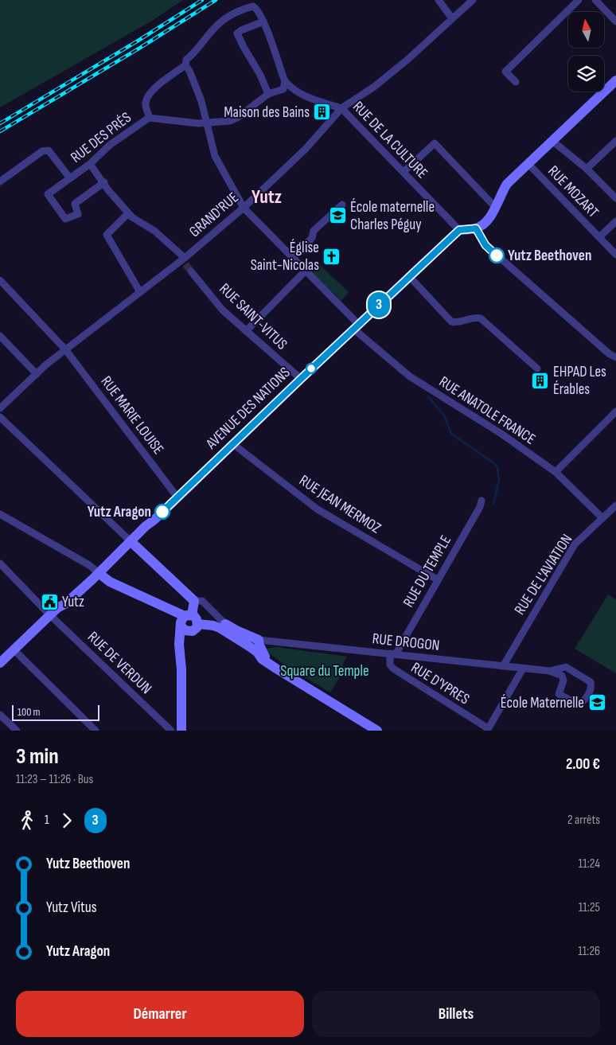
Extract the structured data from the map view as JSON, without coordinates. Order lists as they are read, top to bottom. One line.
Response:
{"streets":{"main road":["AVENUE DES NATIONS"],"street":["RUE DES PRÉS","RUE DE LA CULTURE","RUE MOZART","GRAND'RUE","RUE SAINT-VITUS","RUE ANATOLE FRANCE","RUE MARIE LOUISE","RUE JEAN MERMOZ","RUE DU TEMPLE","RUE DE L'AVIATION","RUE DROGON","RUE DE VERDUN","RUE D'YPRES"]},"crossings":[["RUE DES PRÉS","RUE DE LA CULTURE"],["RUE DES PRÉS","RUE ANATOLE FRANCE"],["RUE DE LA CULTURE","GRAND'RUE"],["RUE DE LA CULTURE","AVENUE DES NATIONS"],["GRAND'RUE","RUE ANATOLE FRANCE"],["GRAND'RUE","RUE MARIE LOUISE"],["RUE SAINT-VITUS","AVENUE DES NATIONS"],["AVENUE DES NATIONS","RUE ANATOLE FRANCE"],["AVENUE DES NATIONS","RUE MARIE LOUISE"],["AVENUE DES NATIONS","RUE JEAN MERMOZ"],["AVENUE DES NATIONS","RUE DE VERDUN"],["RUE ANATOLE FRANCE","RUE DE L'AVIATION"],["RUE JEAN MERMOZ","RUE DU TEMPLE"],["RUE DU TEMPLE","RUE DROGON"],["RUE DU TEMPLE","RUE D'YPRES"],["RUE DE L'AVIATION","RUE DROGON"],["RUE DROGON","RUE D'YPRES"]],"districts":["Yutz"],"parks":["Square du Temple"],"places":{"building":["Maison des Bains","EHPAD Les Érables"],"school or university":["École maternelle Charles Péguy","École Maternelle"],"other":["Yutz Beethoven","Yutz Aragon"],"church":["Église Saint-Nicolas"],"public building":["Yutz"]},"lines":["bus line 3"],"scale_bar":"100 m","north":"top","page":{"on_map":"3","scale":"100 m","heading":["3 min","11:23 – 11:26 · Bus","2.00 €"],"legs":["1","3","2 arrêts"],"list":[{"name":"Yutz Beethoven","value":"11:24"},{"name":"Yutz Vitus","value":"11:25"},{"name":"Yutz Aragon","value":"11:26"}],"buttons":["Démarrer","Billets"]}}
